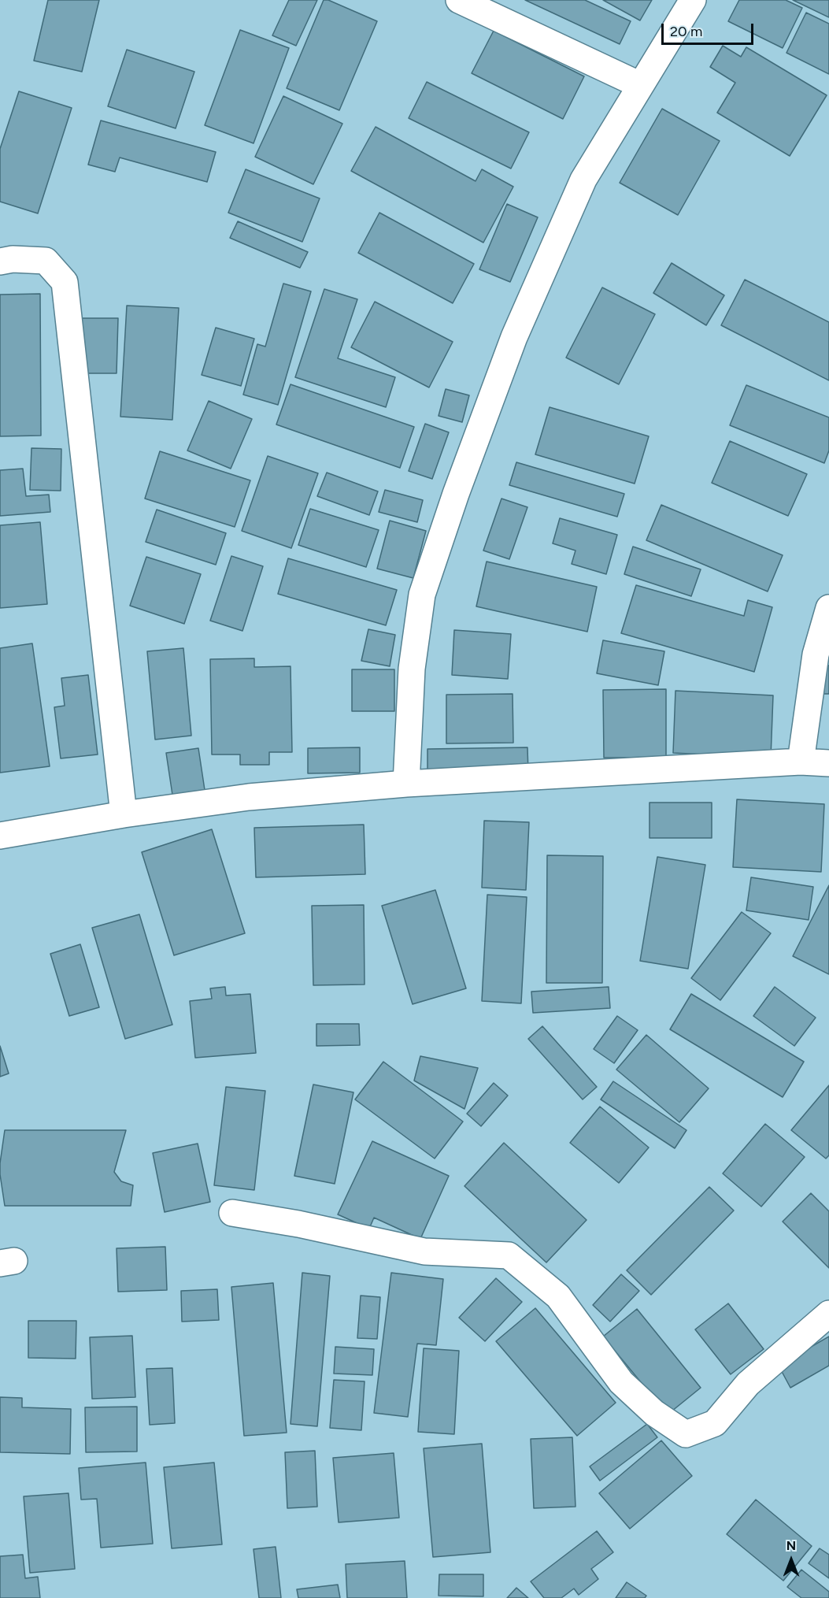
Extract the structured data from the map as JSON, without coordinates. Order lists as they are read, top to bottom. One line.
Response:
{"scale_bar":"20 m","north":"top"}
